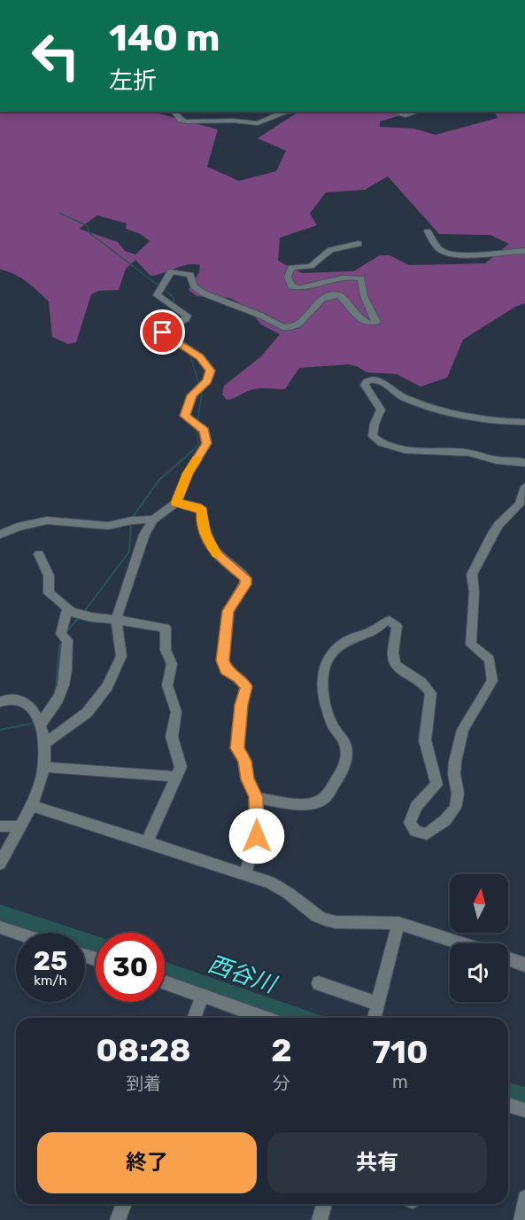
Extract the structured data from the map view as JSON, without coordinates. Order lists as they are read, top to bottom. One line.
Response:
{"water":["西谷川"],"north":"top","page":{"turn":["140 m","左折"],"speed":"25 km/h","limit":"30","eta":["08:28","到着","2","分","710","m"],"buttons":["終了","共有"]}}
